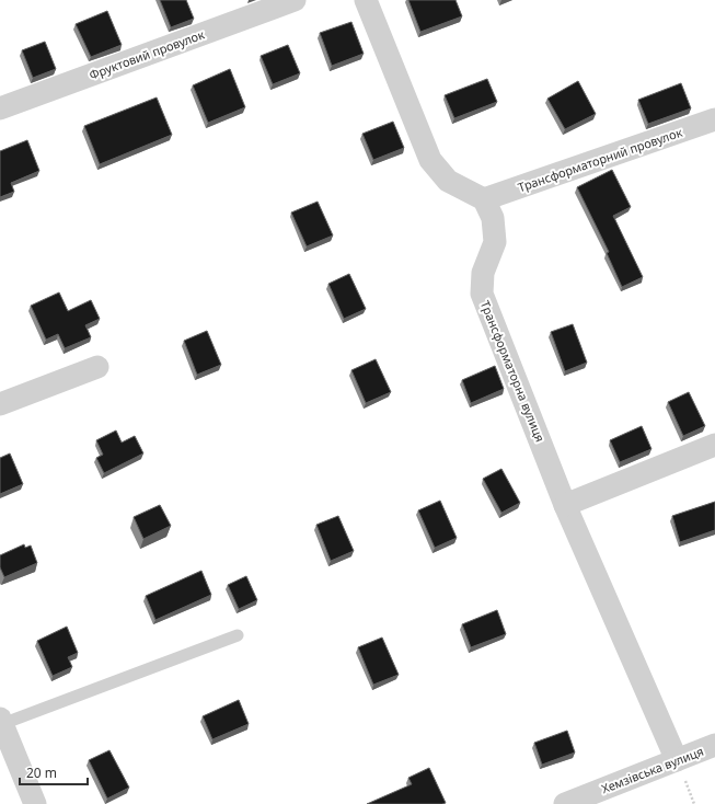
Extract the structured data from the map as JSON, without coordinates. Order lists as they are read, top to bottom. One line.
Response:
{"streets":{"street":["Фруктовий провулок","Трансформаторний провулок","Трансформаторна вулиця","Хемзівська вулиця"]},"crossings":[["Трансформаторний провулок","Трансформаторна вулиця"],["Трансформаторна вулиця","Хемзівська вулиця"]],"scale_bar":"20 m"}
